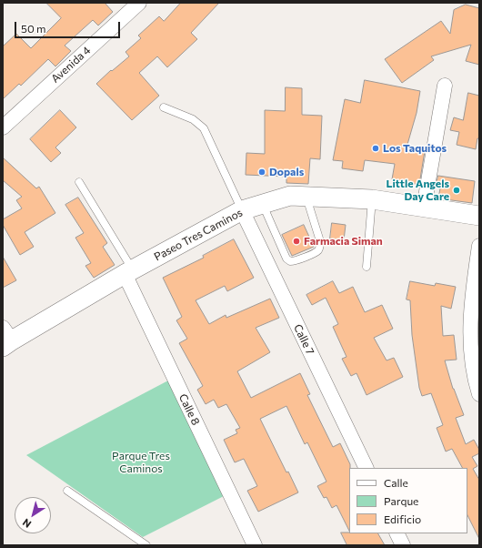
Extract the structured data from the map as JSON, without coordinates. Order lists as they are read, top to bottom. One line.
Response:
{"streets":{"street":["Avenida 4","Paseo Tres Caminos","Calle 7","Calle 8"]},"crossings":[["Paseo Tres Caminos","Calle 7"],["Paseo Tres Caminos","Calle 8"]],"parks":["Parque Tres Caminos"],"places":["Los Taquitos","Dopals","Little Angels Day Care","Farmacia Siman"],"legend":["Calle","Parque","Edificio"],"scale_bar":"50 m","north":"bottom left"}
